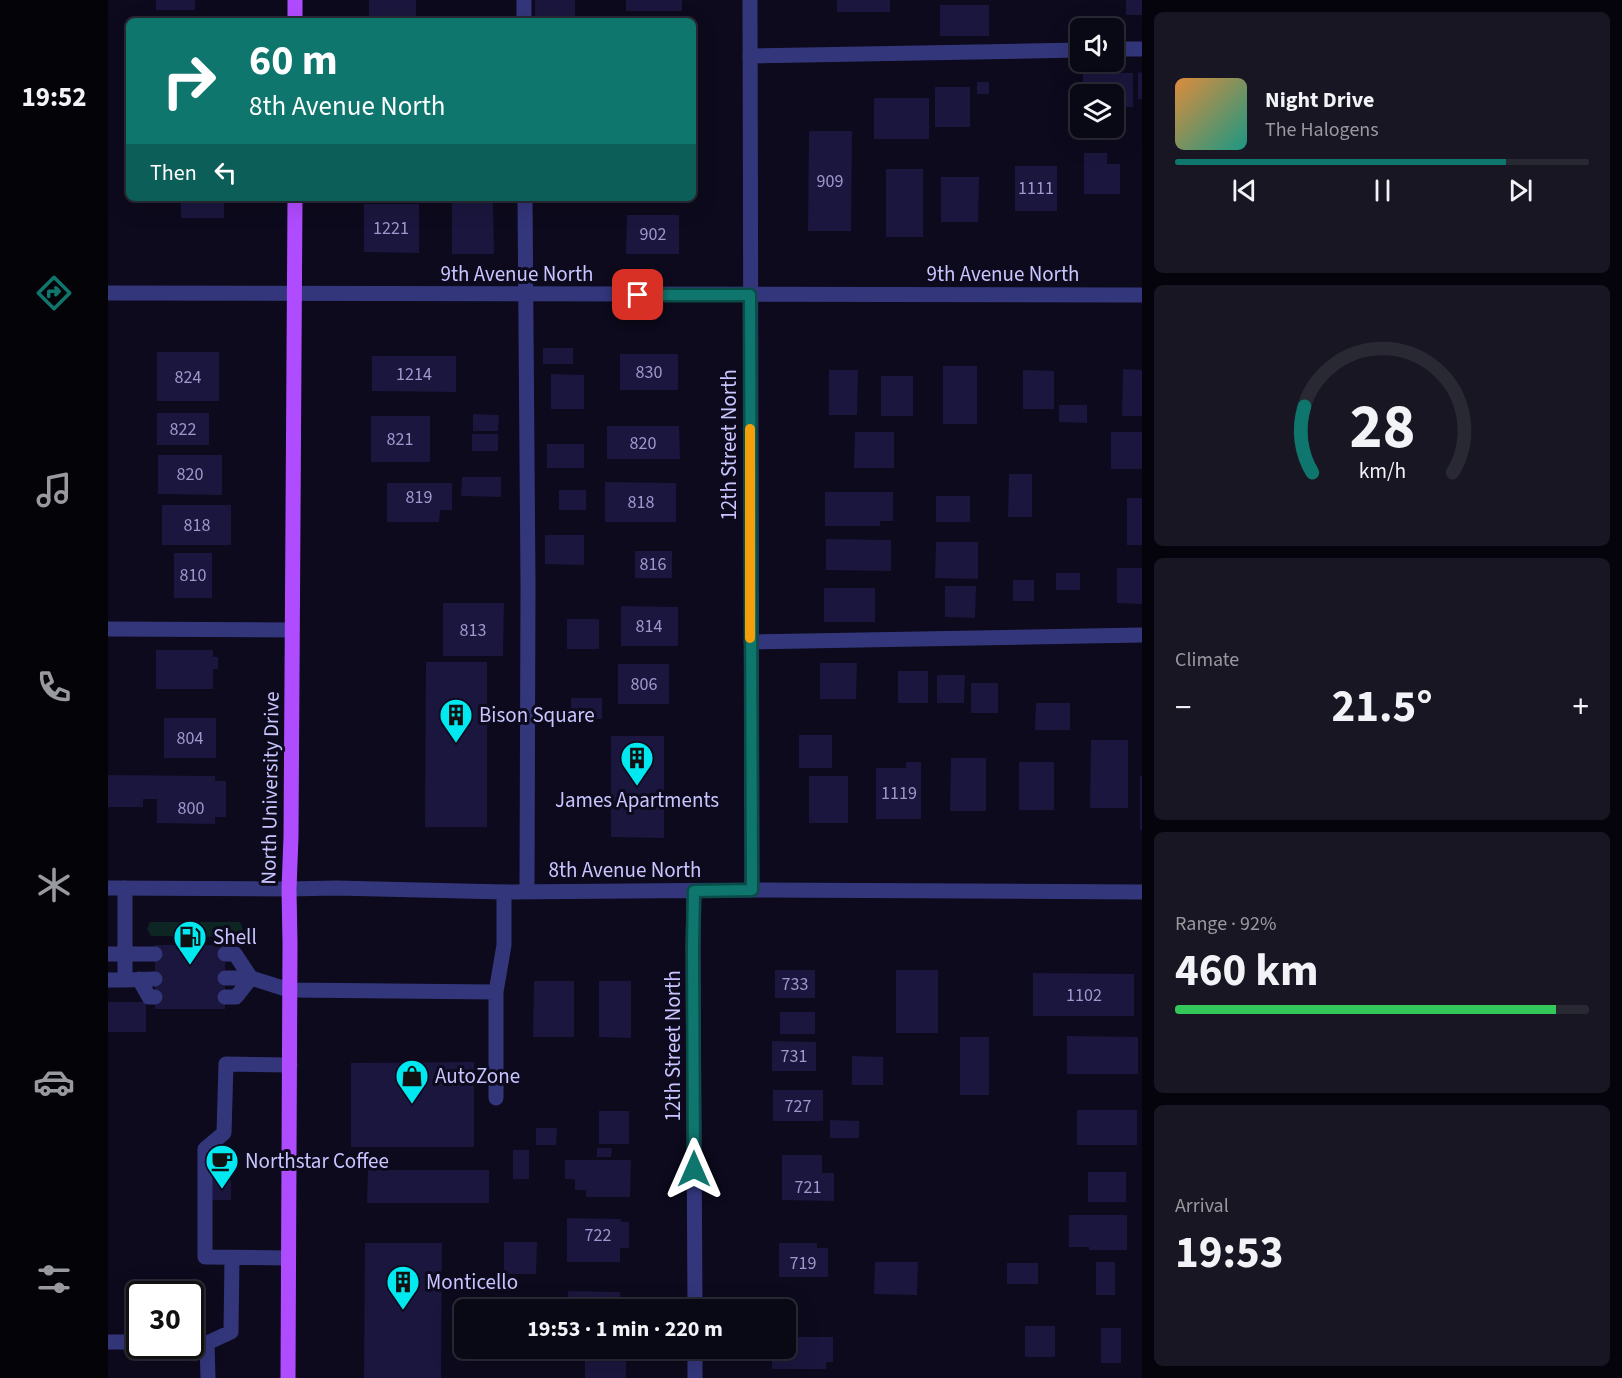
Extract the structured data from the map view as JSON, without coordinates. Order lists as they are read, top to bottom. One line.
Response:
{"streets":{"main road":["North University Drive"],"street":["9th Avenue North","12th Street North","8th Avenue North"]},"crossings":[["9th Avenue North","12th Street North"],["9th Avenue North","North University Drive"],["12th Street North","8th Avenue North"],["North University Drive","8th Avenue North"]],"places":{"building":["Bison Square","James Apartments","Monticello"],"fuel station":["Shell"],"shop":["AutoZone"],"cafe":["Northstar Coffee"]},"house_numbers":["909","1111","1221","902","830","1214","824","822","821","820","820","819","818","818","816","810","814","813","806","804","1119","800","733","1102","731","727","721","722","719"],"page":{"tabs":"19:52","turn":["60 m","8th Avenue North"],"song":["Night Drive","The Halogens"],"then":"Then","tile":["Climate",["Range · 92%","460 km"],["Arrival","19:53"]],"heat":["−","21.5°","+"],"limit":"30","trip":"19:53 · 1 min · 220 m","gauge":["28","km/h"]}}
